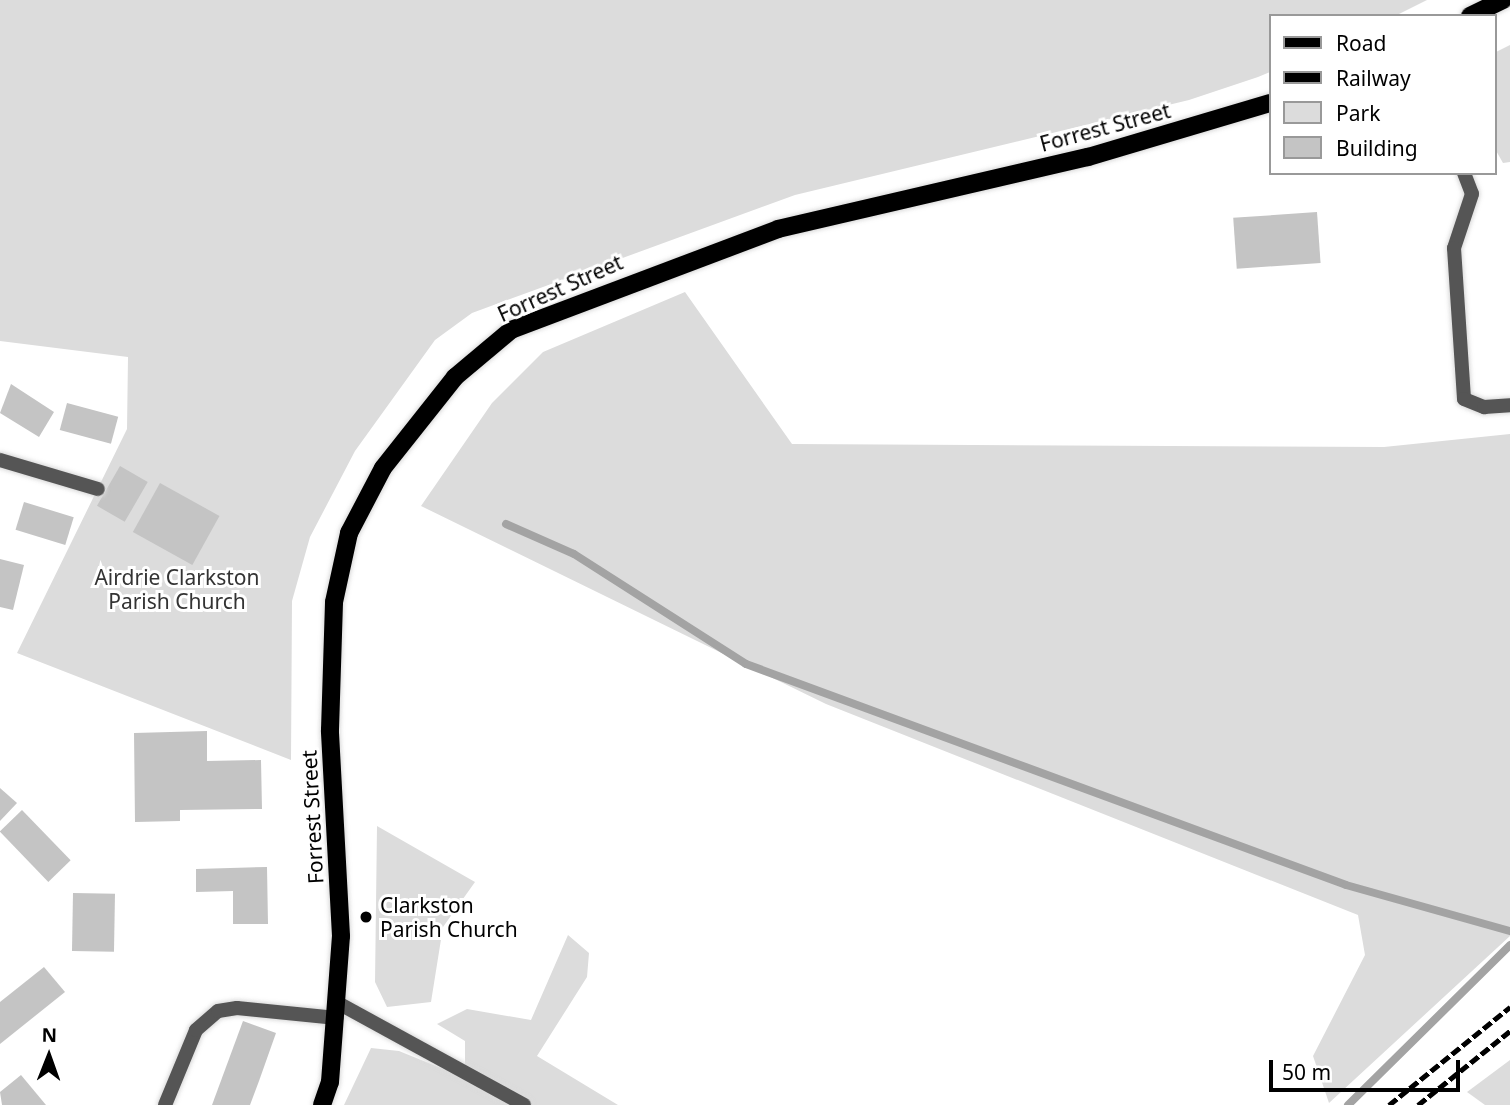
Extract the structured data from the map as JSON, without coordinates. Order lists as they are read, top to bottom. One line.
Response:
{"streets":{"main road":["Forrest Street"]},"parks":["Airdrie Clarkston Parish Church"],"places":["Clarkston Parish Church"],"legend":["Road","Railway","Park","Building"],"scale_bar":"50 m","north":"top"}
